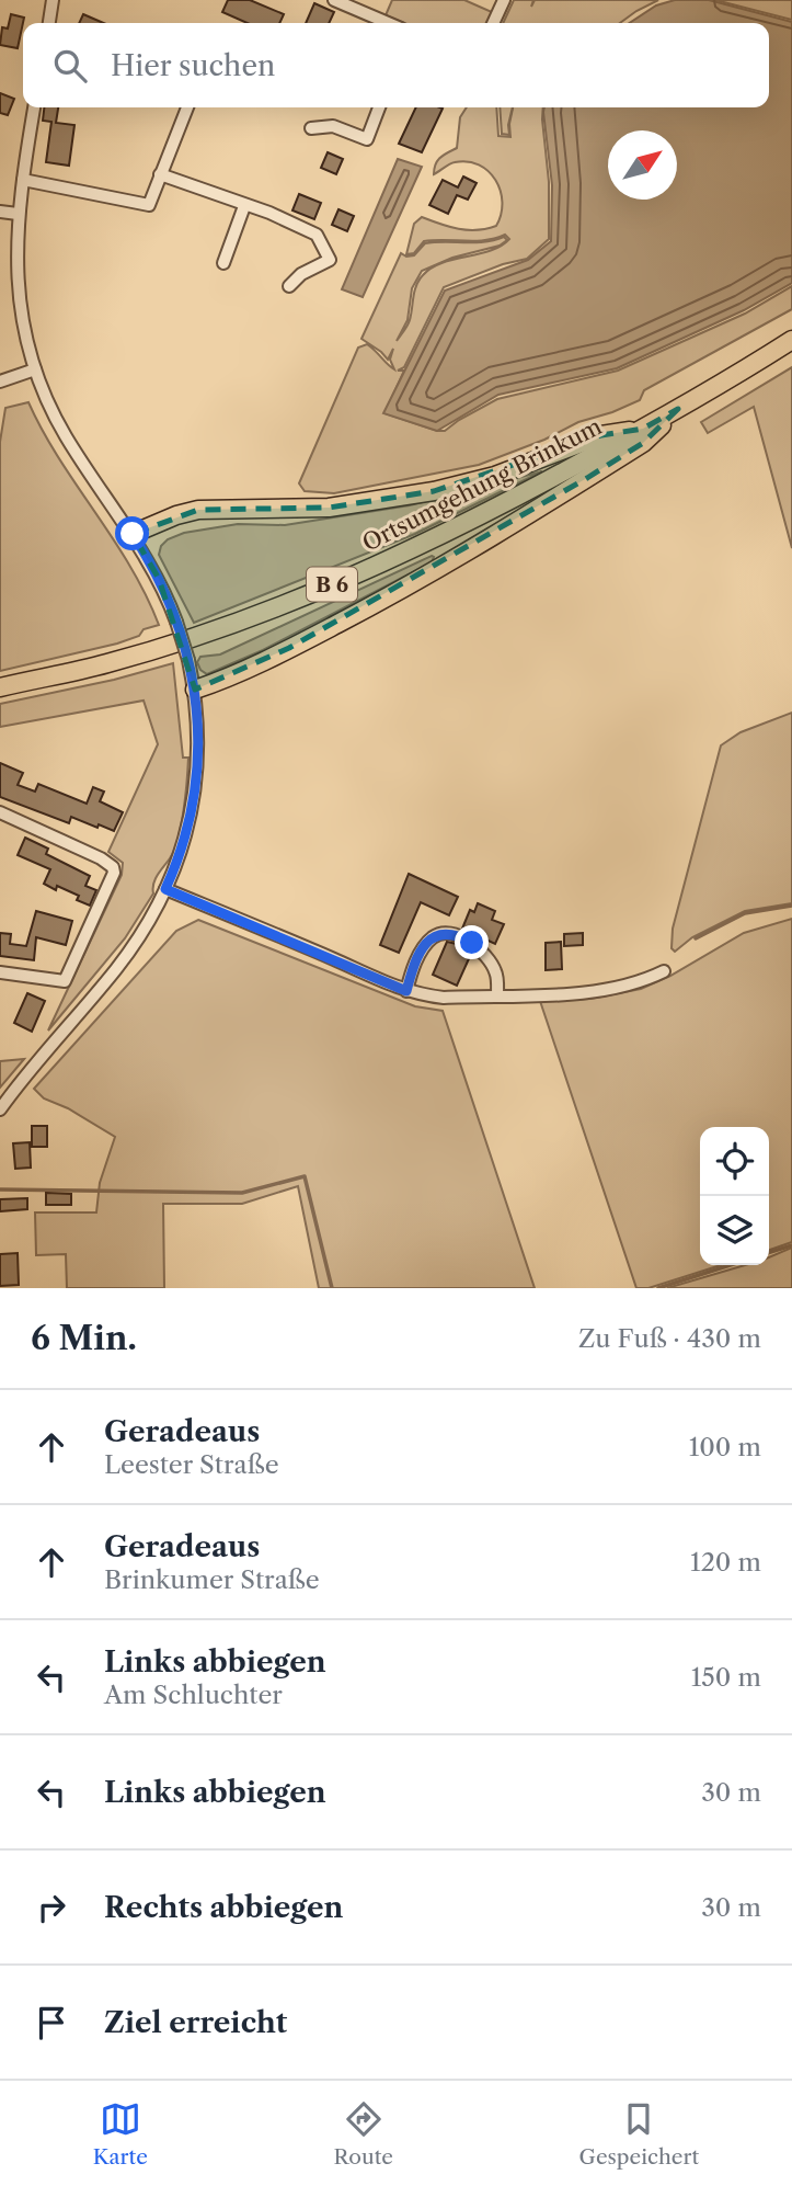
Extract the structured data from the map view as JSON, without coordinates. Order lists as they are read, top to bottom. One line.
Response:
{"streets":{"highway":["Ortsumgehung Brinkum","B 6"]},"crossings":[["Ortsumgehung Brinkum","B 6"]],"north":"top right","page":{"search":"Hier suchen","heading":["6 Min.","Zu Fuß · 430 m"],"list":[["Geradeaus","Leester Straße","100 m"],["Geradeaus","Brinkumer Straße","120 m"],["Links abbiegen","Am Schluchter","150 m"],["Links abbiegen","30 m"],["Rechts abbiegen","30 m"],"Ziel erreicht"],"nav":["Karte","Route","Gespeichert"]}}
